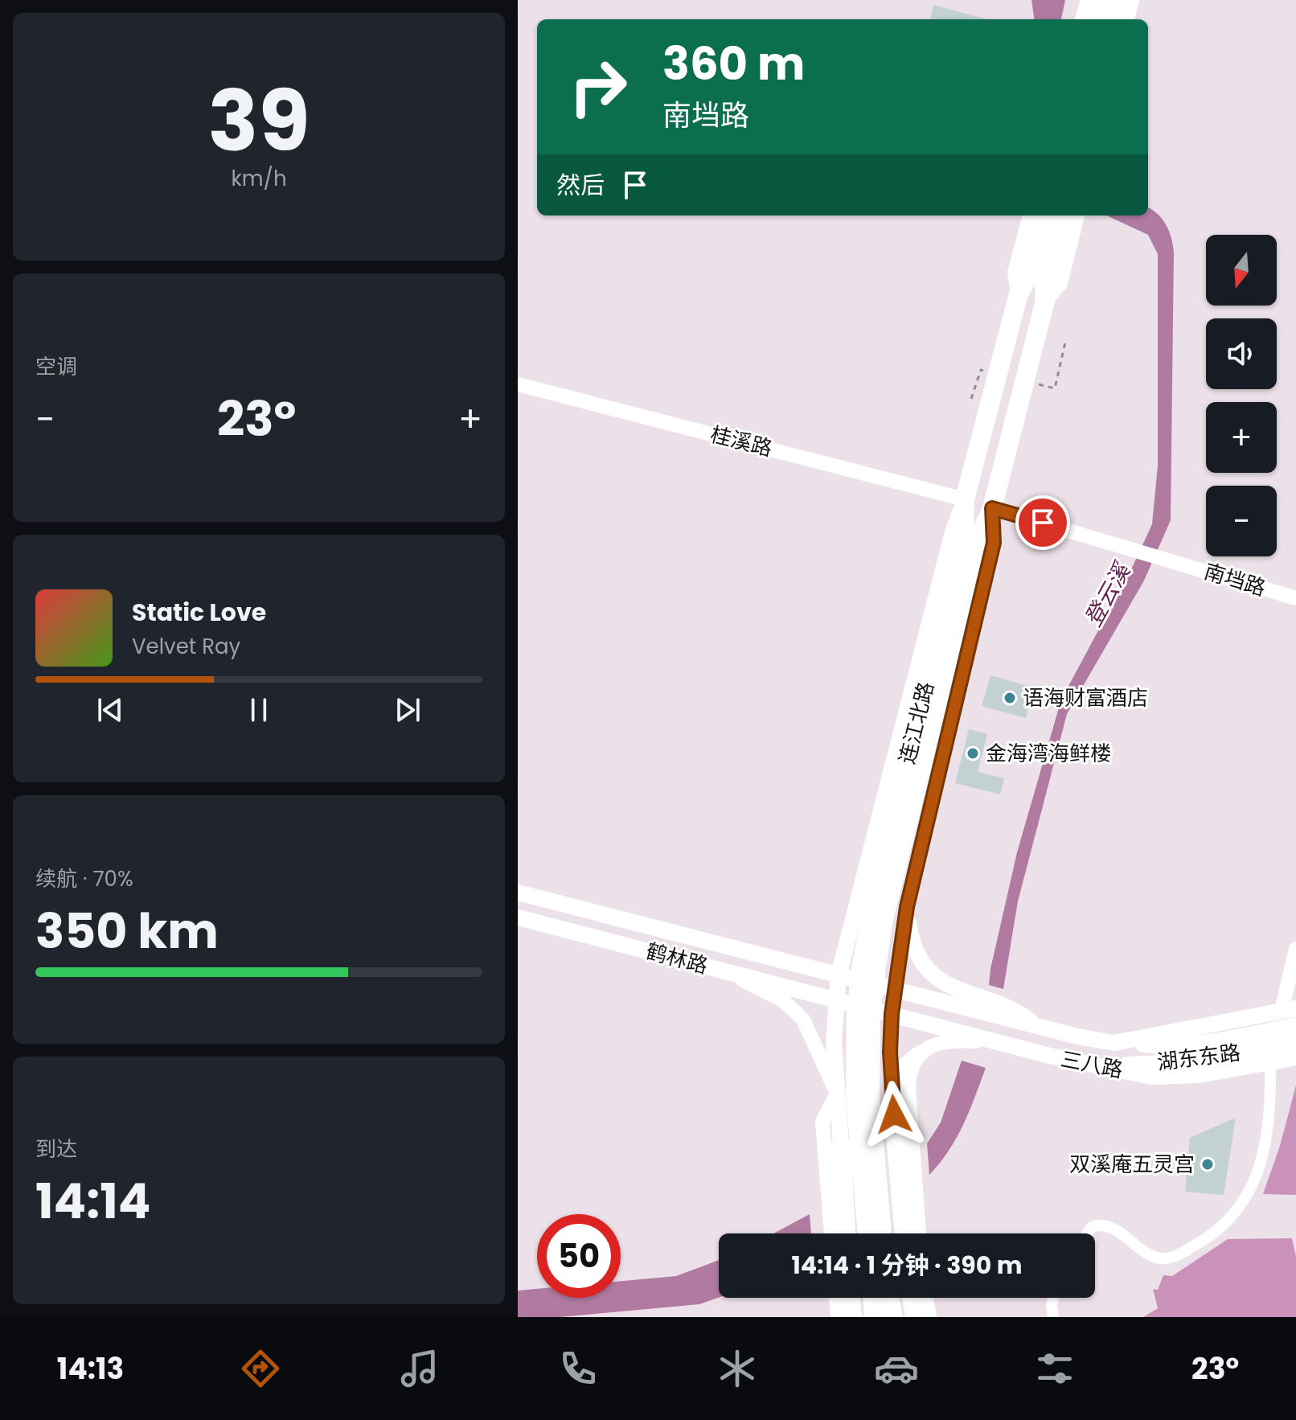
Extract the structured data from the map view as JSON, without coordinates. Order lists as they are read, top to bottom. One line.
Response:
{"streets":{"highway":["连江北路"],"main road":["鹤林路","湖东东路","三八路"],"street":["桂溪路","南垱路"]},"crossings":[["桂溪路","连江北路"],["南垱路","连江北路"],["鹤林路","三八路"],["湖东东路","三八路"]],"water":["登云溪"],"places":["语海财富酒店","金海湾海鲜楼","双溪庵五灵宫"],"north":"bottom","page":{"tile":[["39","km/h"],"空调",["续航 · 70%","350 km"],["到达","14:14"]],"turn":["360 m","南垱路"],"then":"然后","map_buttons":["+","−"],"heat":["−","23°","+"],"song":["Static Love","Velvet Ray"],"limit":"50","trip":"14:14 · 1 分钟 · 390 m","tabs":["14:13","23°"]}}
